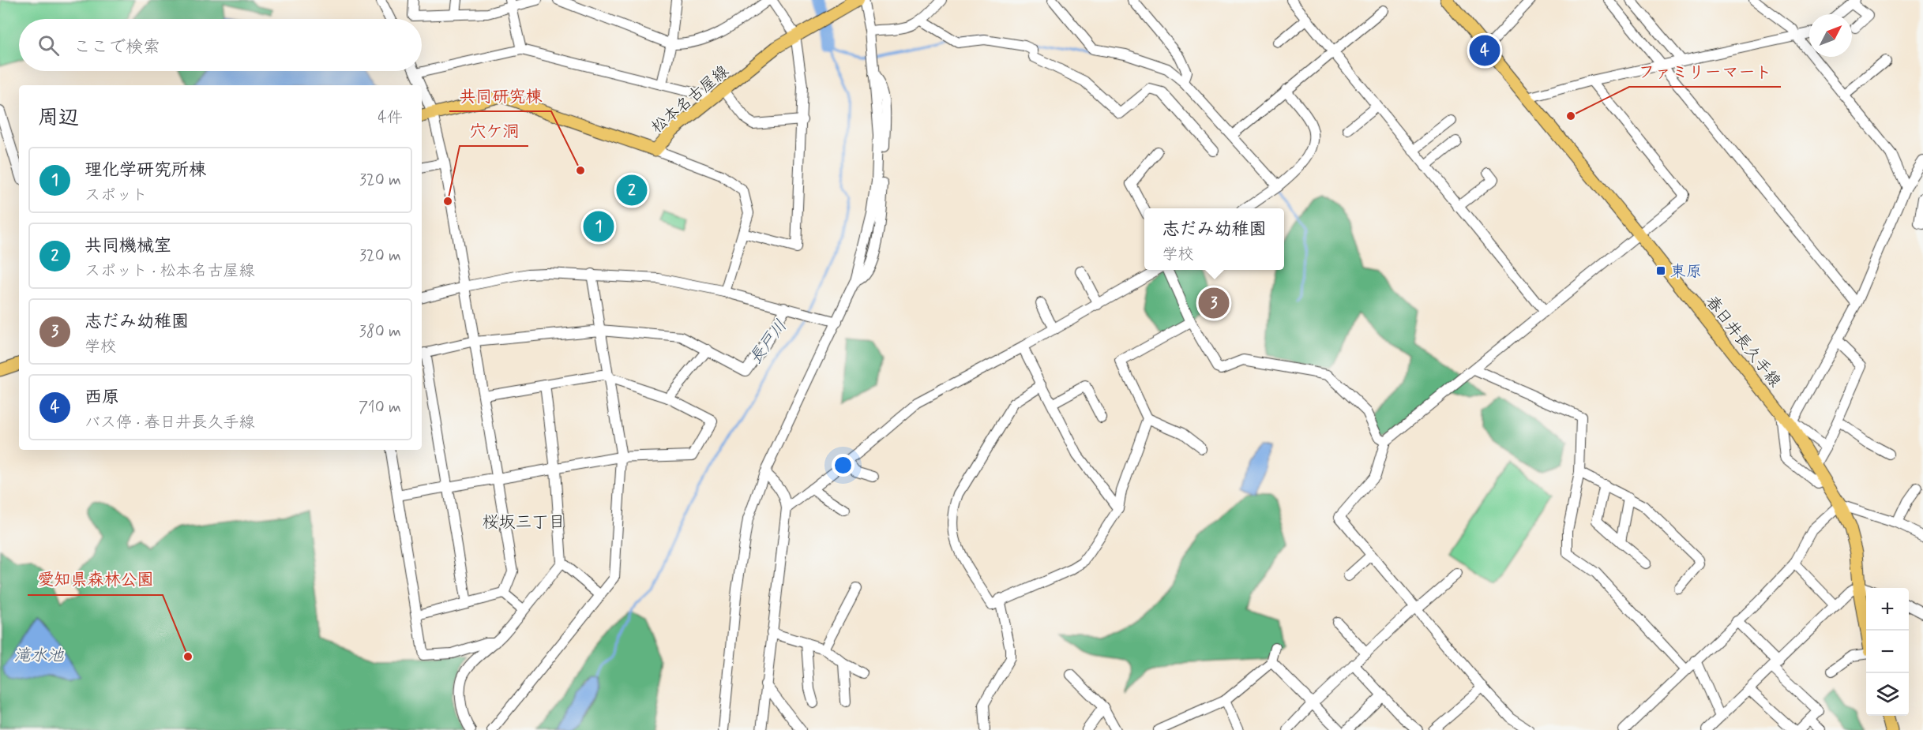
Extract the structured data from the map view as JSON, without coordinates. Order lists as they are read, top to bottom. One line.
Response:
{"streets":{"main road":["松本名古屋線","春日井長久手線"]},"districts":["桜坂三丁目"],"water":["長戸川","滝水池"],"places":{"other":["ファミリーマート","共同研究棟","穴ケ洞","愛知県森林公園"],"transit":["東原"]},"north":"top right","page":{"search":"ここで検索","pins":["4","2","1","3"],"heading":["周辺","4件"],"list":[{"mark":"1","name":"理化学研究所棟","note":"スポット","value":"320 m"},{"mark":"2","name":"共同機械室","note":"スポット · 松本名古屋線","value":"320 m"},{"mark":"3","name":"志だみ幼稚園","note":"学校","value":"380 m"},{"mark":"4","name":"西原","note":"バス停 · 春日井長久手線","value":"710 m"}],"popup":["志だみ幼稚園","学校"],"map_buttons":["+","−"]}}
